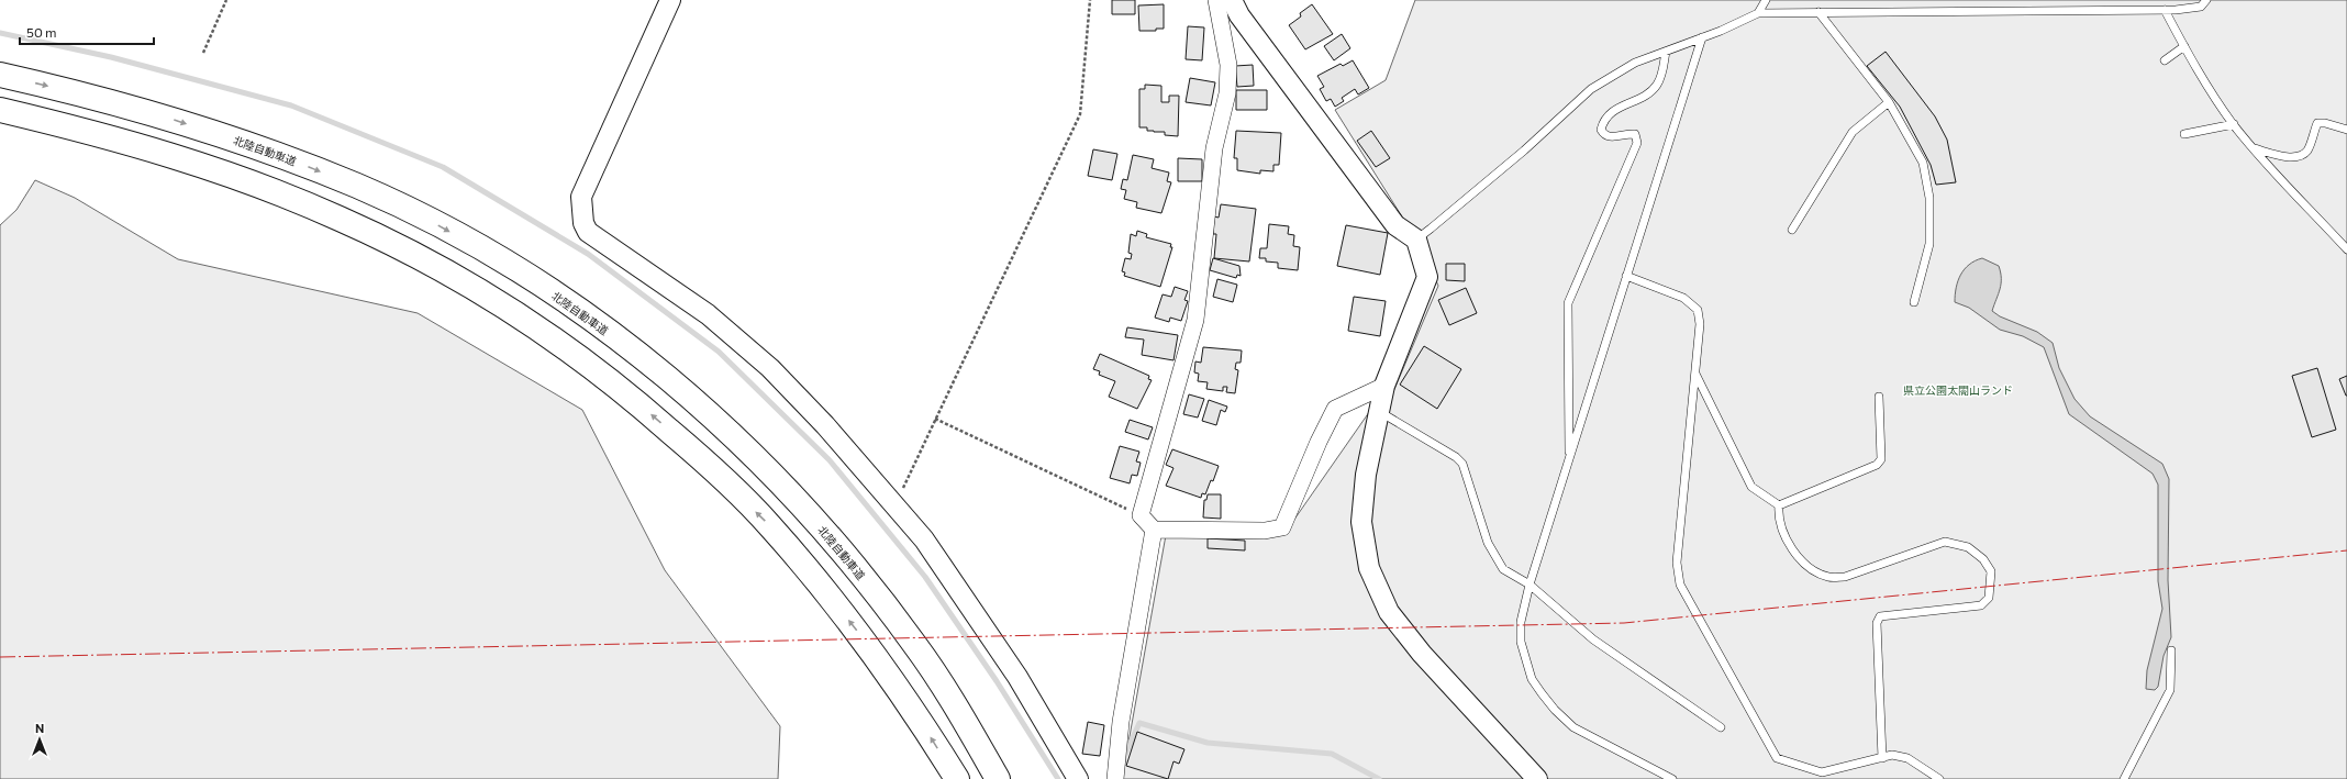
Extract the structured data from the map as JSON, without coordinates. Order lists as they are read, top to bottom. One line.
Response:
{"streets":{"highway":["北陸自動車道"]},"parks":["県立公園太閤山ランド"],"scale_bar":"50 m","north":"top"}
